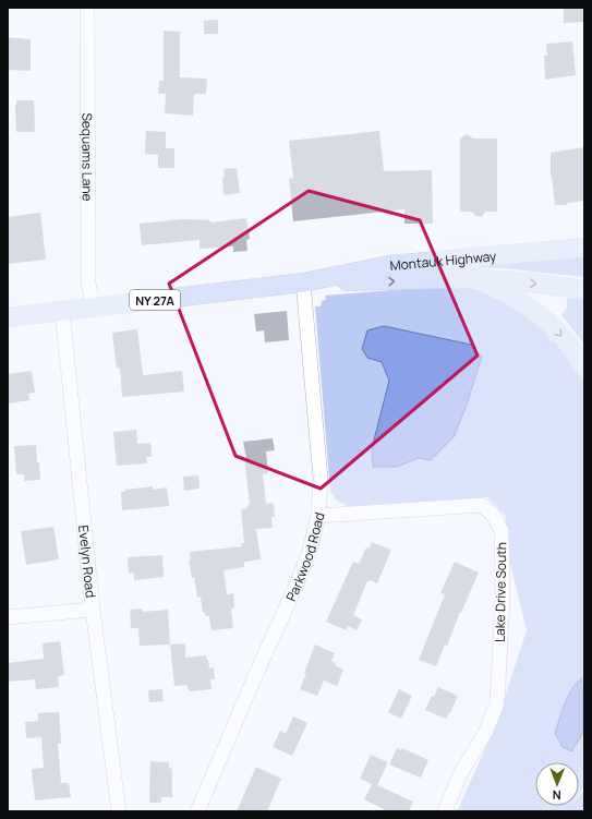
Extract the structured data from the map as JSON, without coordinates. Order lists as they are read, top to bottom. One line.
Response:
{"streets":{"main road":["Montauk Highway","NY 27A"],"street":["Sequams Lane","Parkwood Road","Evelyn Road","Lake Drive South"]},"crossings":[["Sequams Lane","Montauk Highway"],["Montauk Highway","Parkwood Road"],["Montauk Highway","Evelyn Road"],["Parkwood Road","Lake Drive South"]],"north":"bottom"}
